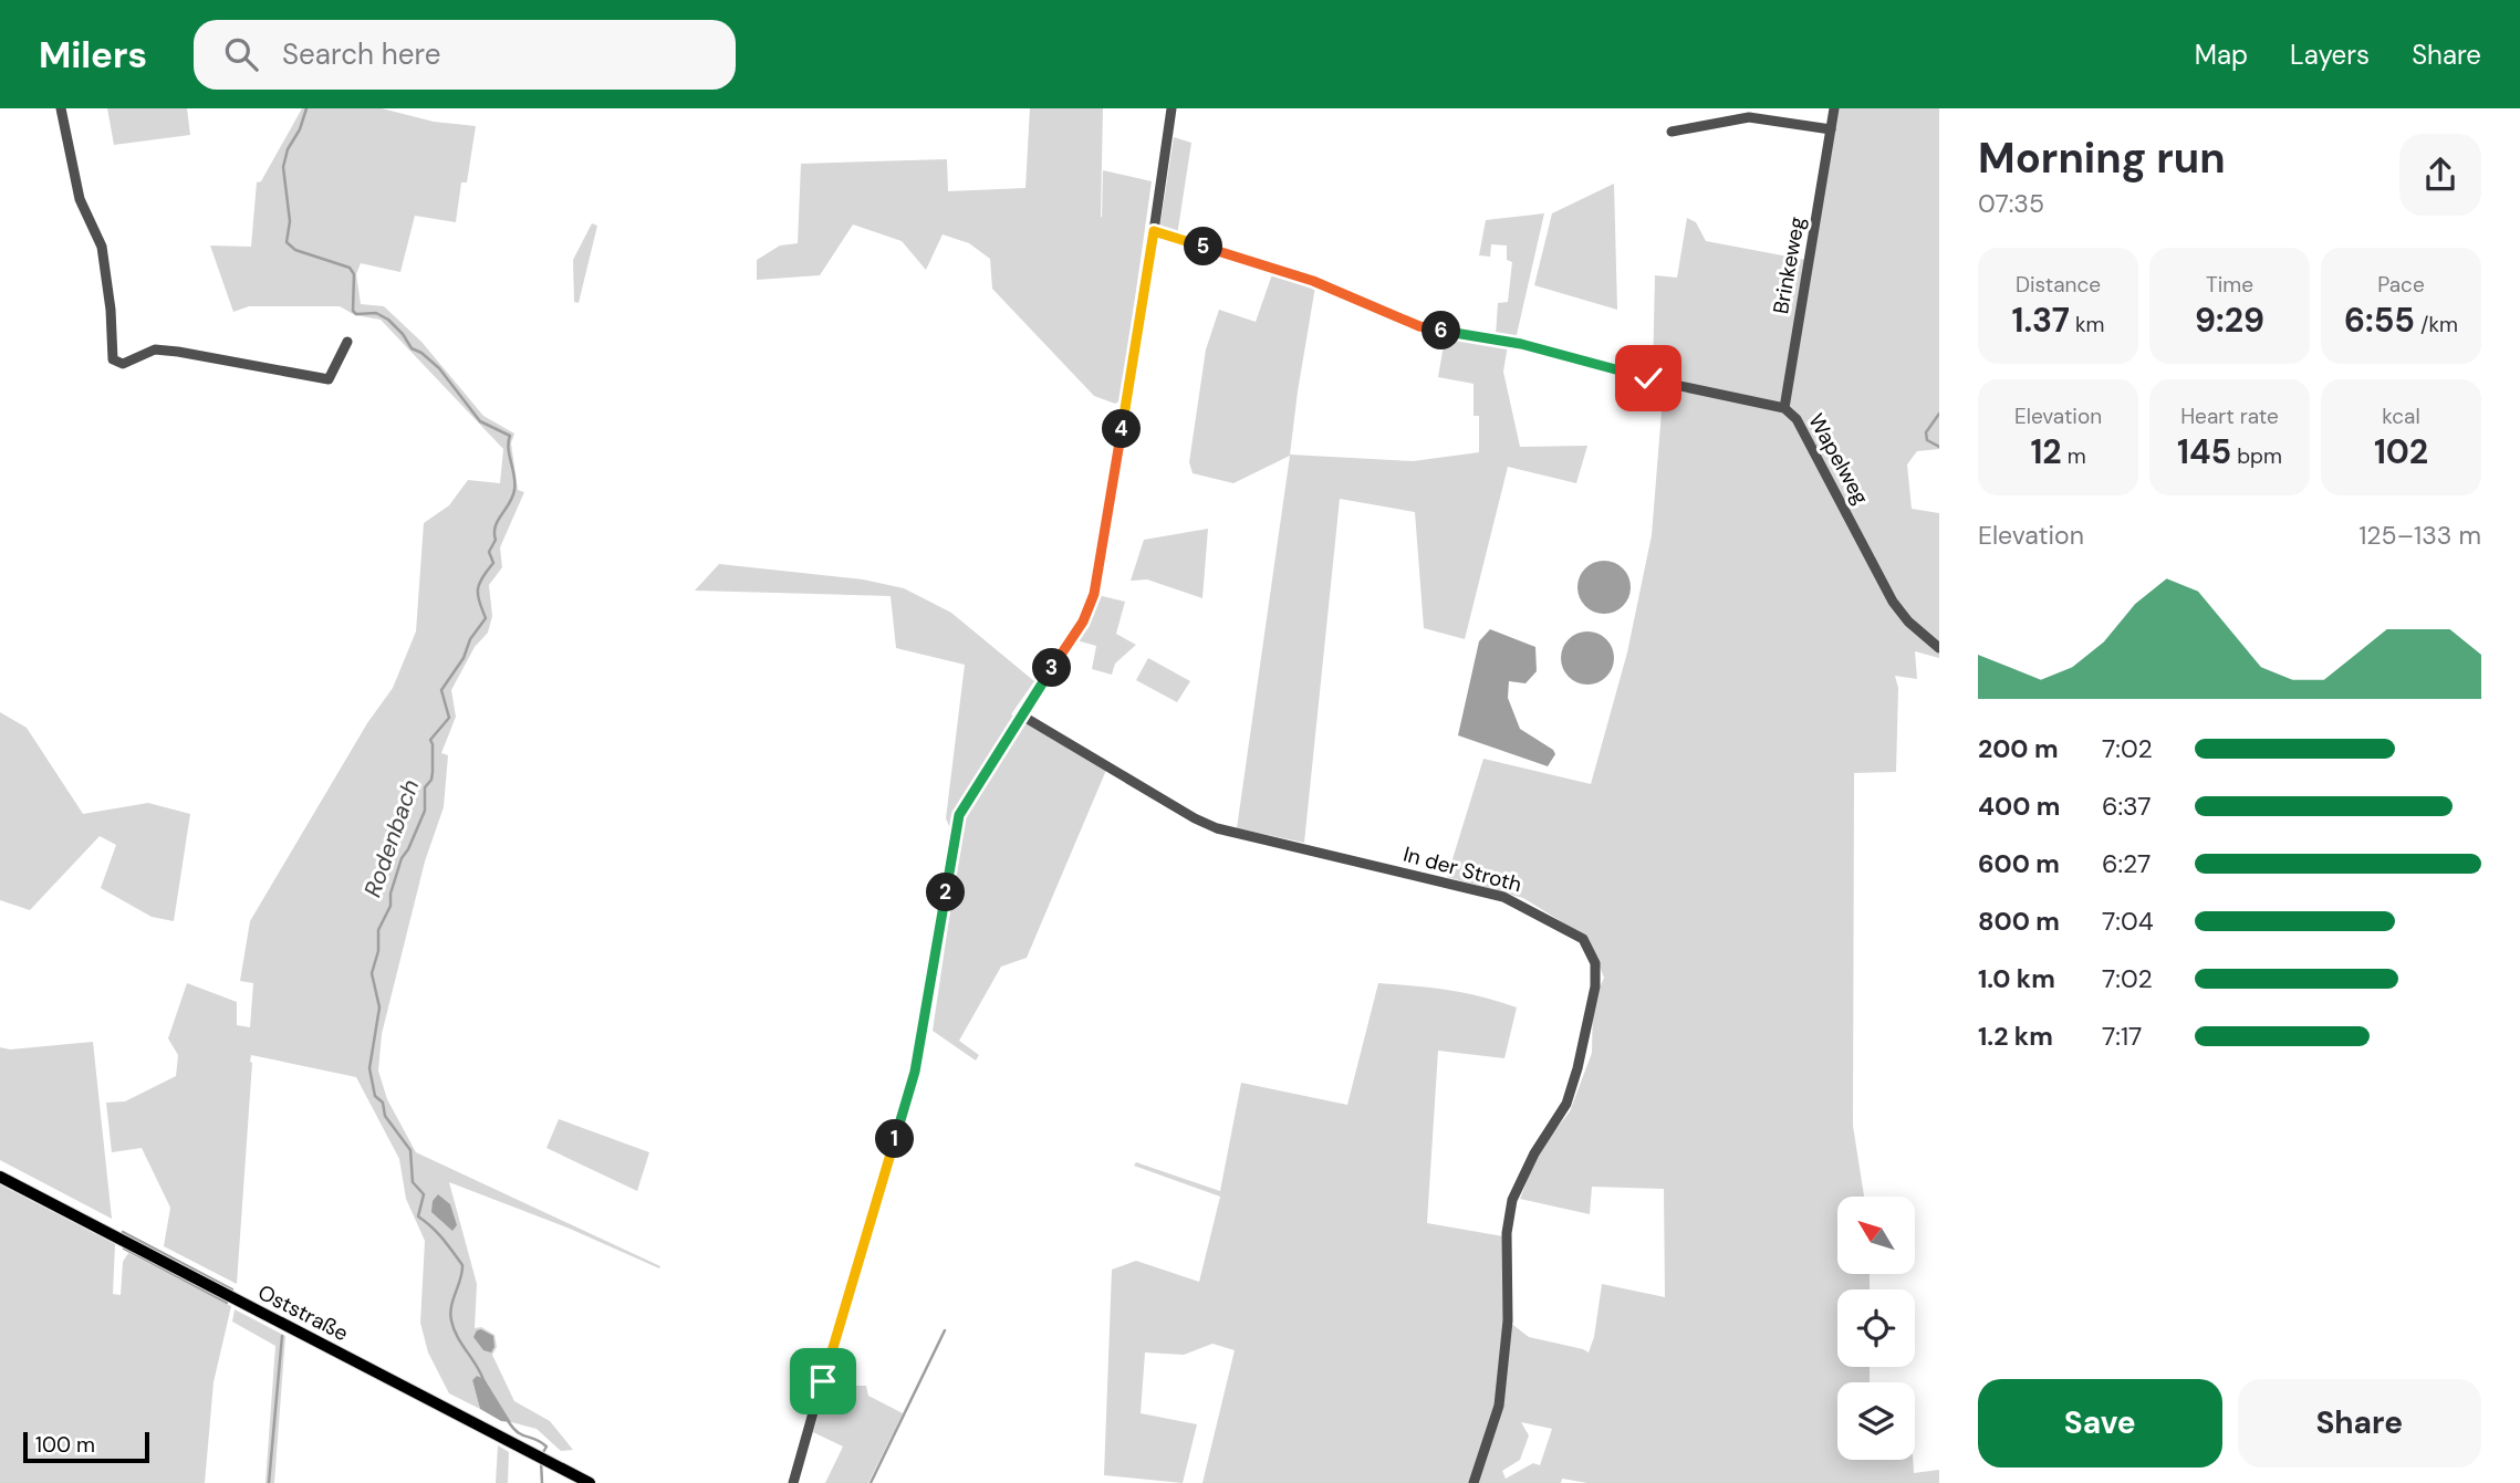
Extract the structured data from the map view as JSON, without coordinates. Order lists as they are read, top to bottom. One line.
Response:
{"streets":{"main road":["Oststraße"],"street":["Brinkeweg","Wapelweg","In der Stroth"]},"crossings":[["Brinkeweg","Wapelweg"]],"water":["Rodenbach"],"scale_bar":"100 m","north":"top left","page":{"header":"Milers","search":"Search here","nav":["Map","Layers","Share"],"heading":["Morning run","07:35"],"pins":["5","6","4","3","2","1"],"stats":[["Distance","1.37 km"],["Time","9:29"],["Pace","6:55 /km"],["Elevation","12 m"],["Heart rate","145 bpm"],["kcal","102"]],"chart":["Elevation","125–133 m"],"list":[{"name":"200 m","note":"7:02"},{"name":"400 m","note":"6:37"},{"name":"600 m","note":"6:27"},{"name":"800 m","note":"7:04"},{"name":"1.0 km","note":"7:02"},{"name":"1.2 km","note":"7:17"}],"buttons":["Save","Share"],"scale":"100 m"}}
